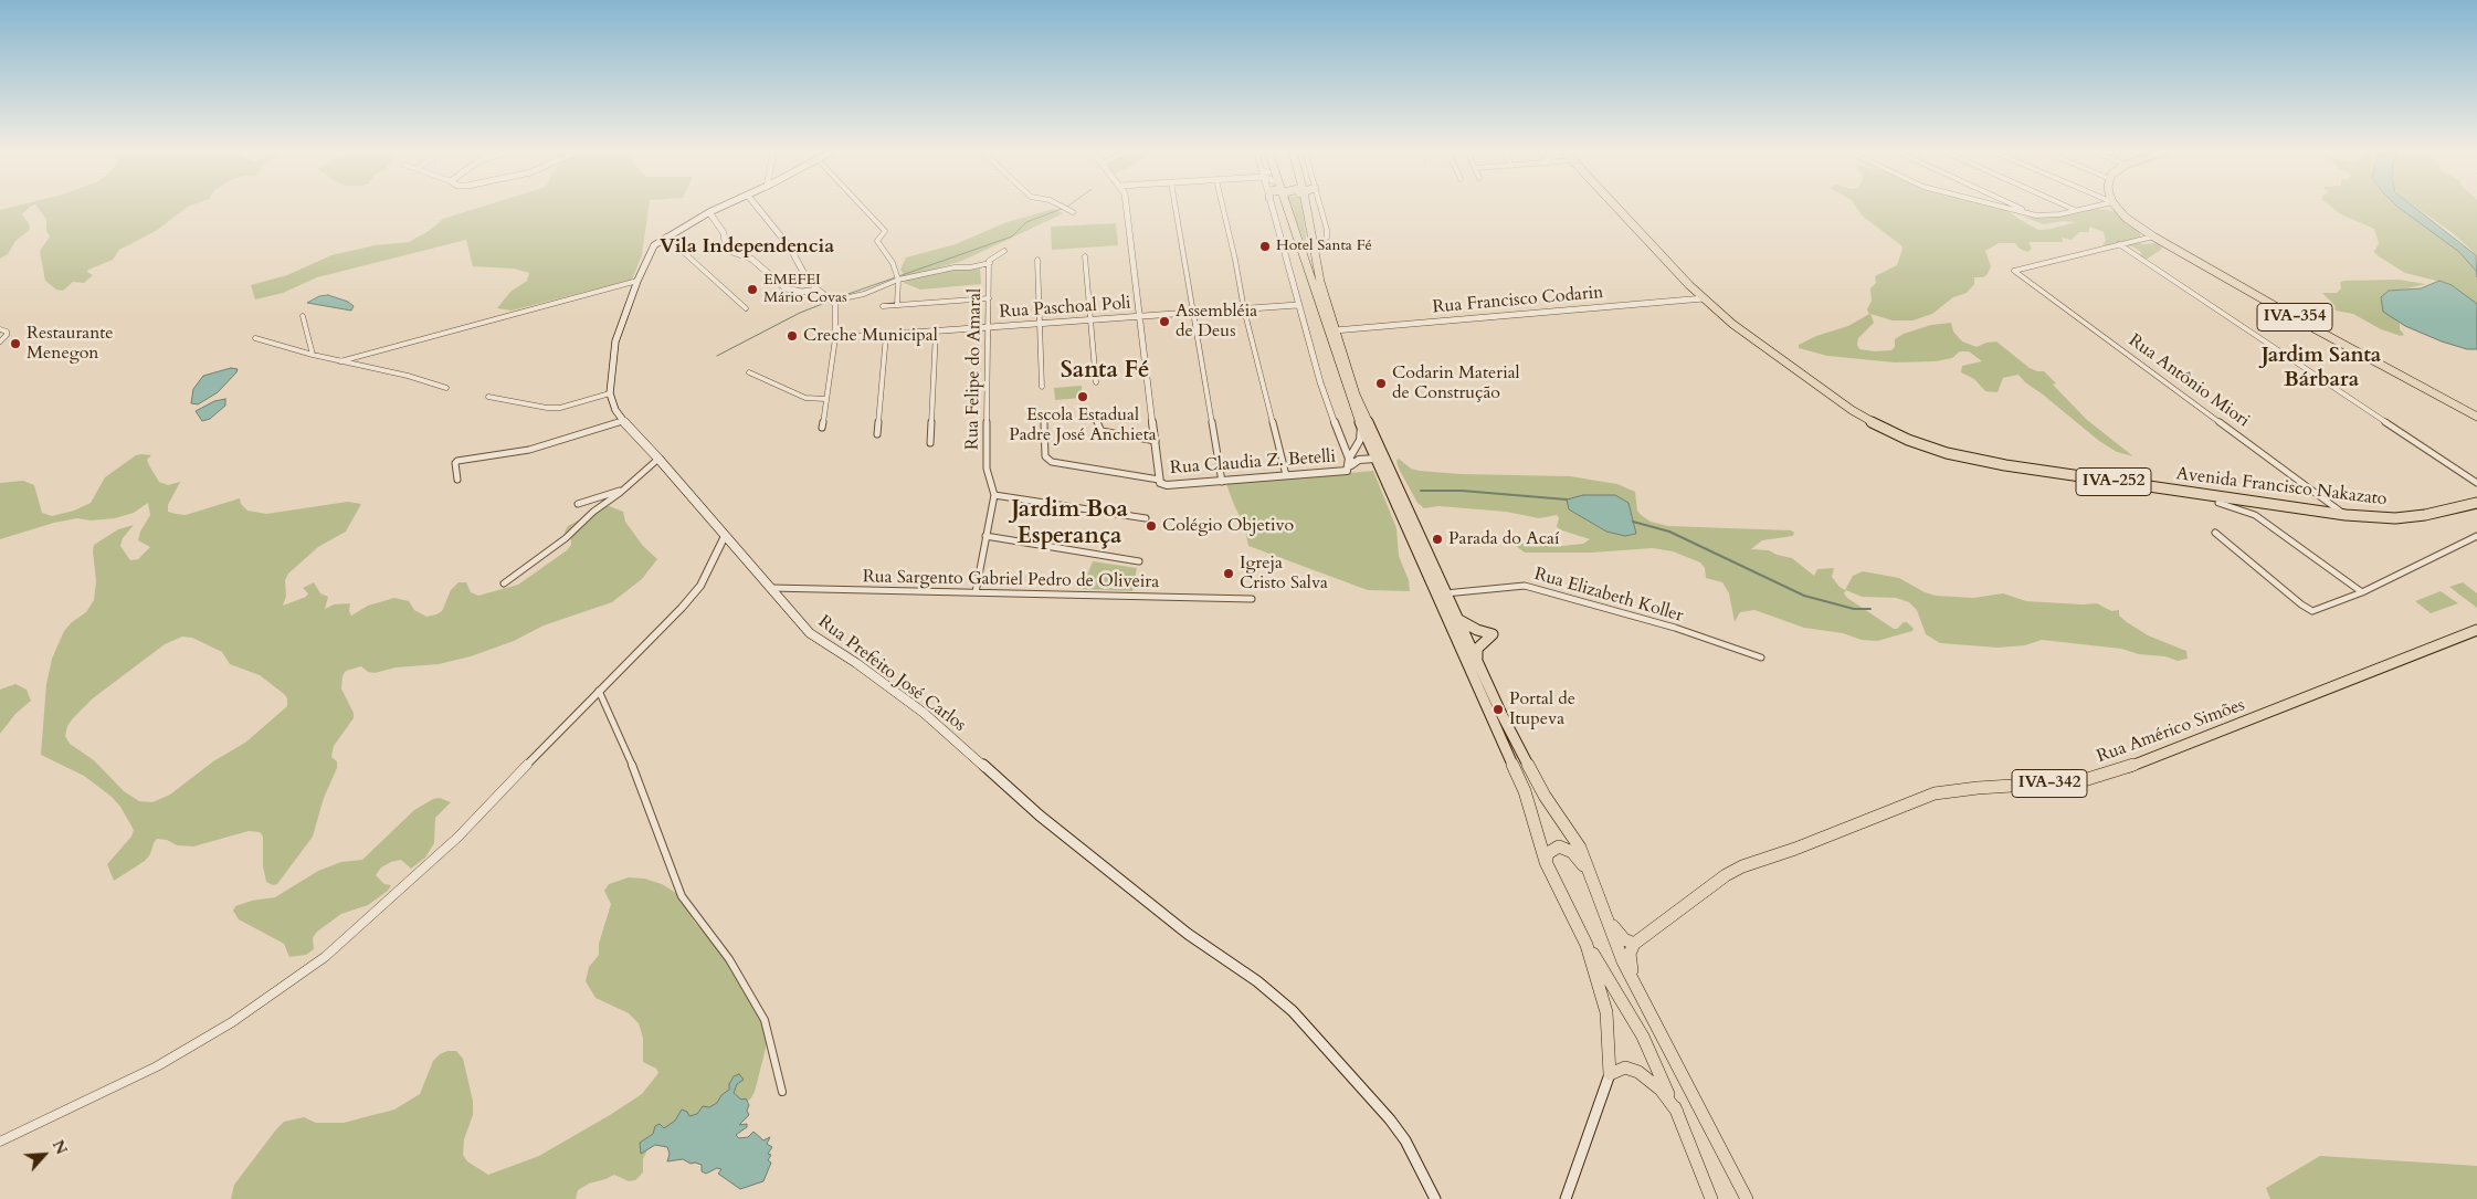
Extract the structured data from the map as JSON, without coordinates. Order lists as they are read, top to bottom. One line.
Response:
{"streets":{"main road":["IVA-354","IVA-252","Avenida Francisco Nakazato","Rua Prefeito José Carlos","Rua Américo Simões","IVA-342"],"street":["Rua Francisco Codarin","Rua Paschoal Poli","Rua Felipe do Amaral","Rua Antônio Miori","Rua Claudia Z. Betelli","Rua Sargento Gabriel Pedro de Oliveira","Rua Elizabeth Koller"]},"crossings":[["Rua Francisco Codarin","Avenida Francisco Nakazato"],["Rua Paschoal Poli","Rua Felipe do Amaral"],["Rua Antônio Miori","Avenida Francisco Nakazato"],["Rua Sargento Gabriel Pedro de Oliveira","Rua Prefeito José Carlos"]],"districts":["Vila Independencia","Jardim Santa Bárbara","Santa Fé","Jardim Boa Esperança"],"places":["Hotel Santa Fé","EMEFEI Mário Covas","Assembléia de Deus","Creche Municipal","Restaurante Menegon","Codarin Material de Construção","Escola Estadual Padre José Anchieta","Colégio Objetivo","Parada do Acaí","Igreja Cristo Salva","Portal de Itupeva"],"north":"top right"}
